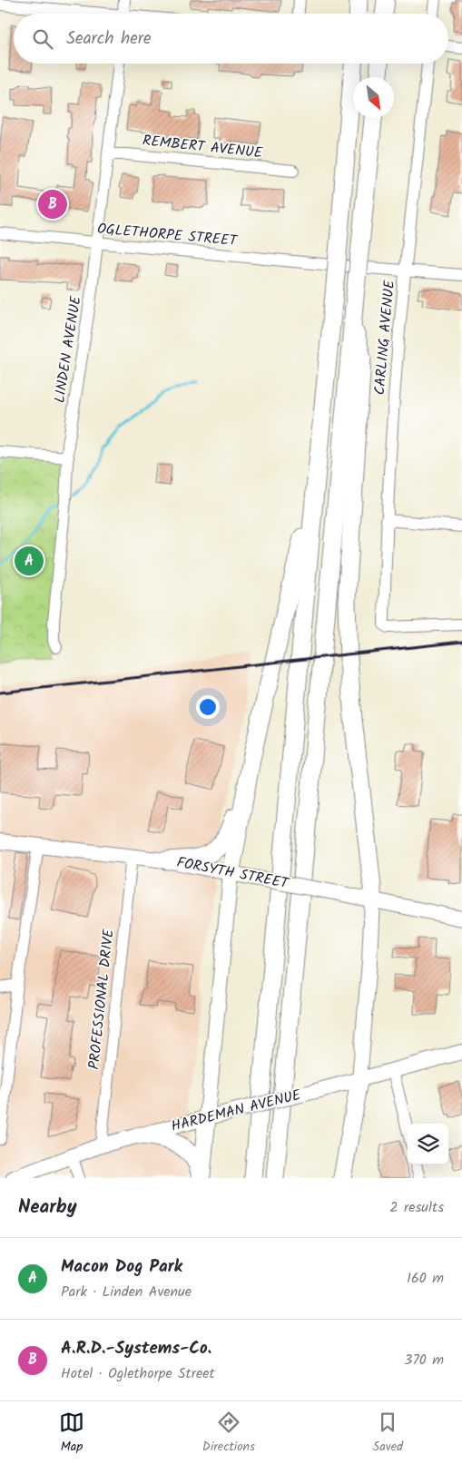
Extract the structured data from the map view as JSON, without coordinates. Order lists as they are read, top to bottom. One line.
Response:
{"streets":{"main road":["FORSYTH STREET","HARDEMAN AVENUE"],"street":["REMBERT AVENUE","OGLETHORPE STREET","CARLING AVENUE","LINDEN AVENUE","PROFESSIONAL DRIVE"]},"crossings":[["REMBERT AVENUE","LINDEN AVENUE"],["OGLETHORPE STREET","CARLING AVENUE"],["OGLETHORPE STREET","LINDEN AVENUE"],["FORSYTH STREET","PROFESSIONAL DRIVE"],["PROFESSIONAL DRIVE","HARDEMAN AVENUE"]],"north":"bottom right","page":{"search":"Search here","pins":["B","A"],"heading":["Nearby","2 results"],"list":[{"mark":"A","name":"Macon Dog Park","note":"Park · Linden Avenue","value":"160 m"},{"mark":"B","name":"A.R.D.-Systems-Co.","note":"Hotel · Oglethorpe Street","value":"370 m"}],"nav":["Map","Directions","Saved"]}}
